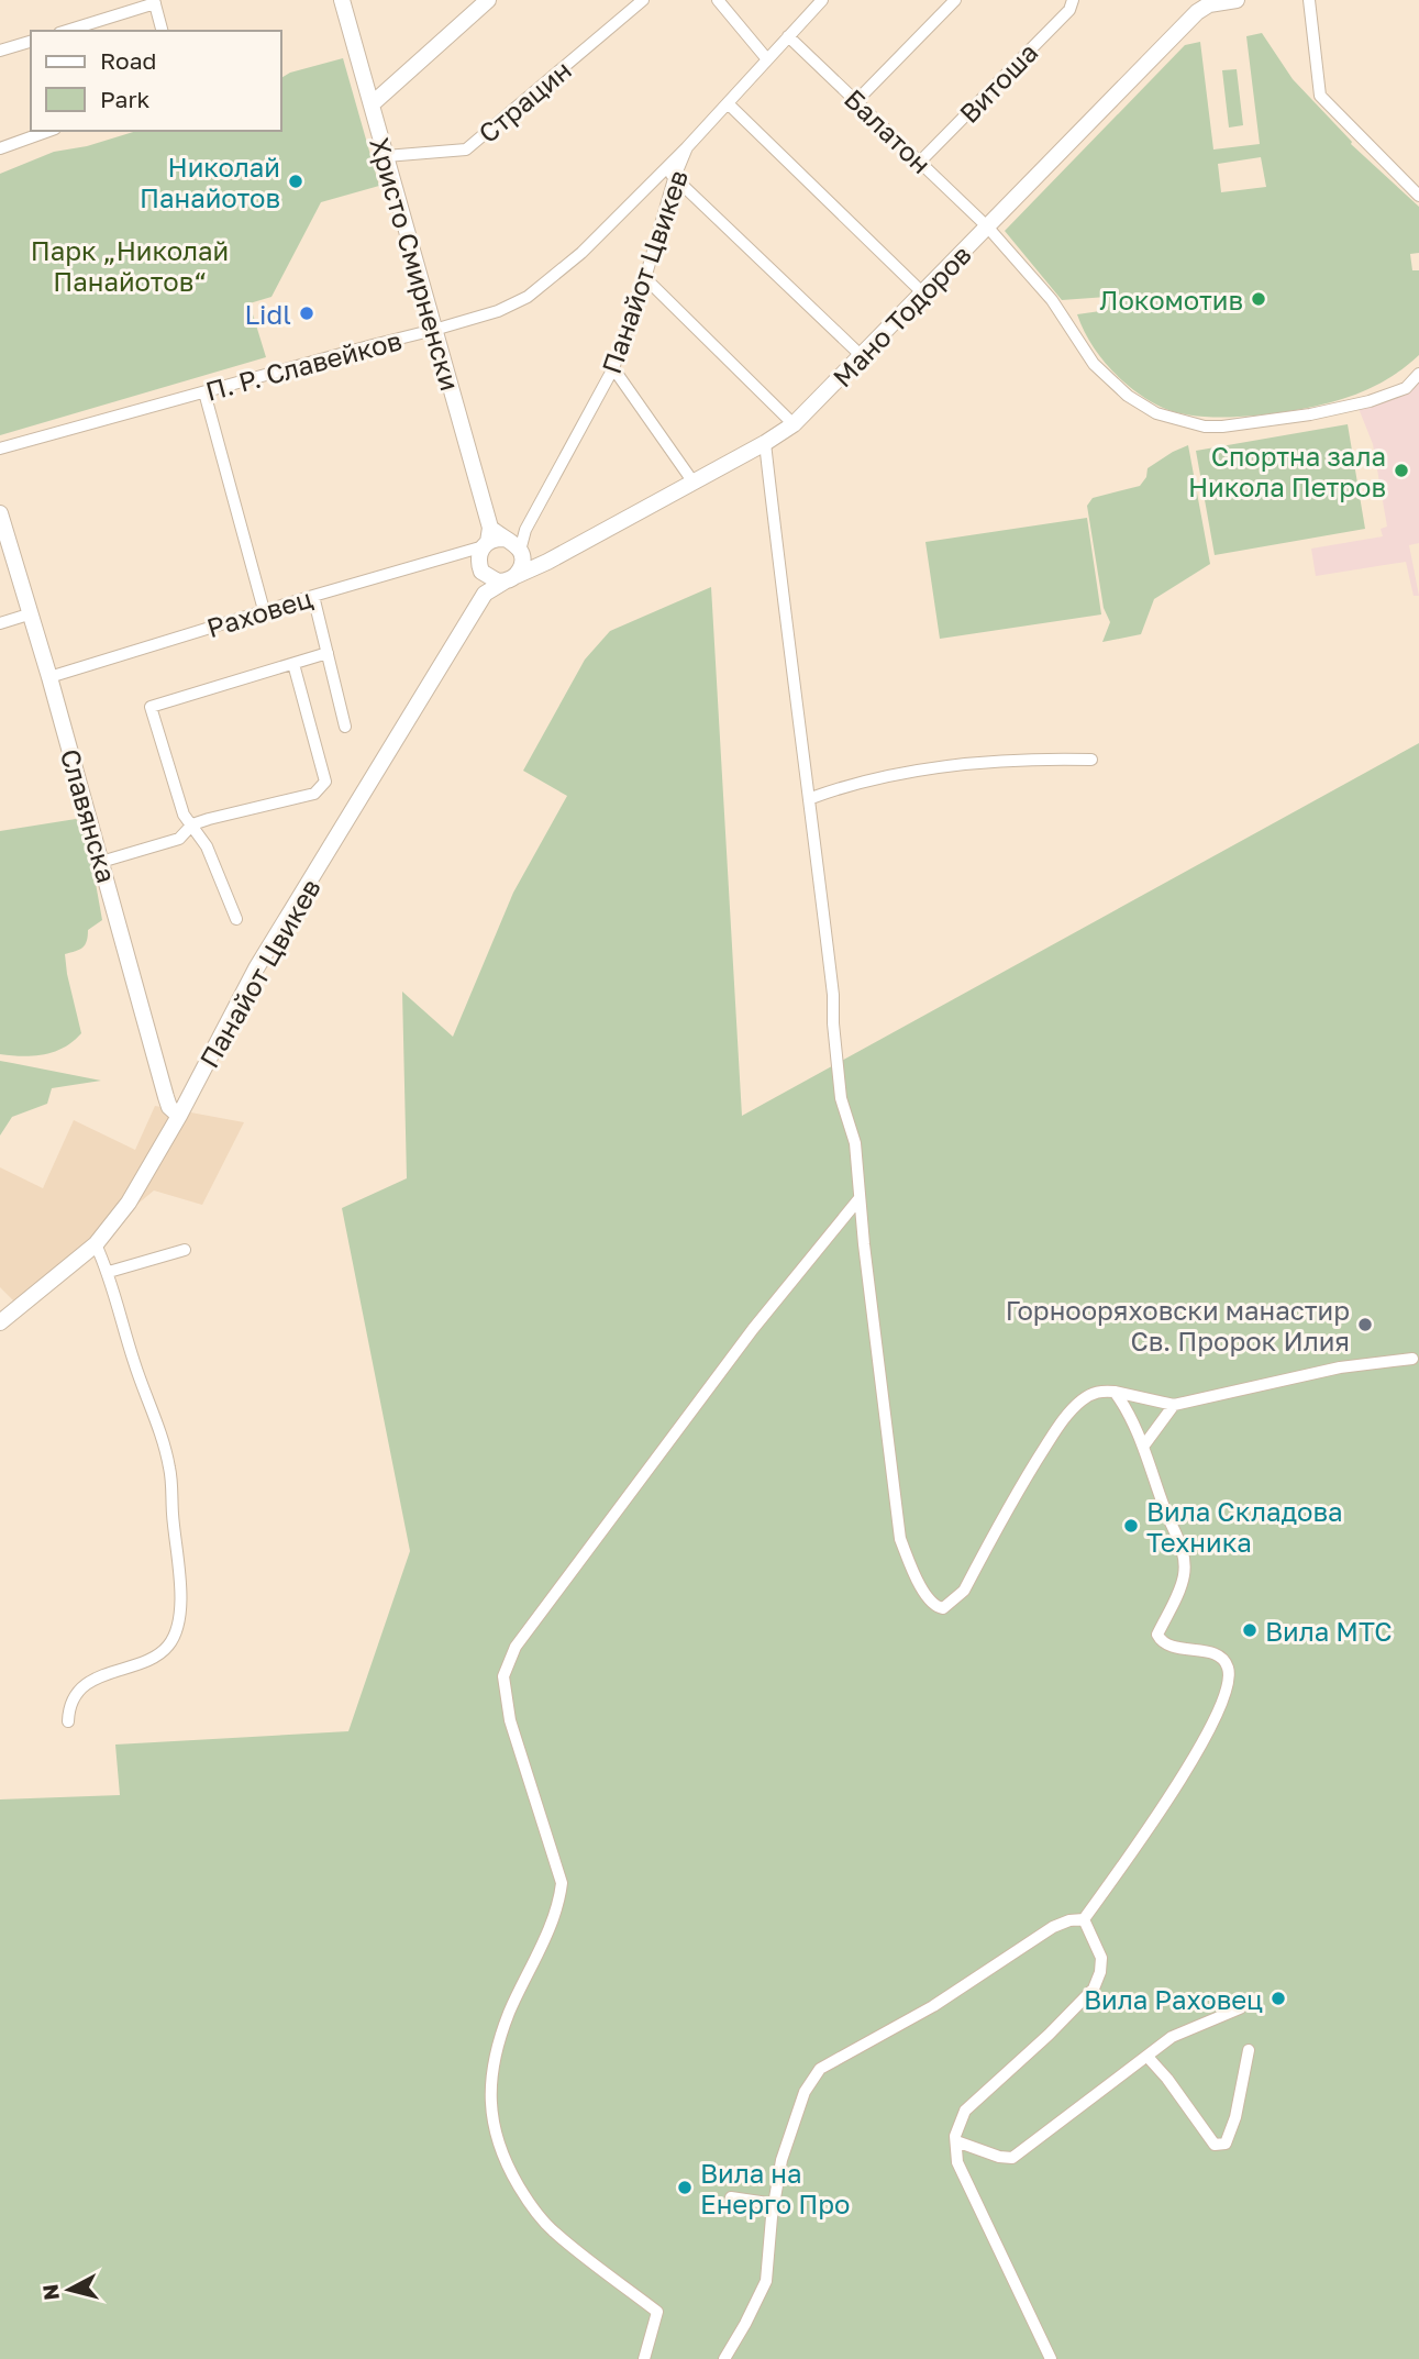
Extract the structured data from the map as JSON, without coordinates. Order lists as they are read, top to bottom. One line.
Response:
{"streets":{"street":["Витоша","Страцин","Балатон","Христо Смирненски","Панайот Цвикев","Мано Тодоров","П. Р. Славейков","Раховец","Славянска"]},"crossings":[["Витоша","Балатон"],["Страцин","Христо Смирненски"],["Балатон","Панайот Цвикев"],["Балатон","Мано Тодоров"],["Христо Смирненски","Мано Тодоров"],["Христо Смирненски","П. Р. Славейков"],["Христо Смирненски","Раховец"],["Панайот Цвикев","Мано Тодоров"],["Панайот Цвикев","П. Р. Славейков"],["Панайот Цвикев","Славянска"],["Мано Тодоров","Раховец"],["Раховец","Славянска"]],"parks":["Парк „Николай Панайотов“"],"places":["Николай Панайотов","Локомотив","Lidl","Спортна зала Никола Петров","Горнооряховски манастир Св. Пророк Илия","Вила Складова Техника","Вила МТС","Вила Раховец","Вила на Енерго Про"],"legend":["Road","Park"],"north":"left"}
